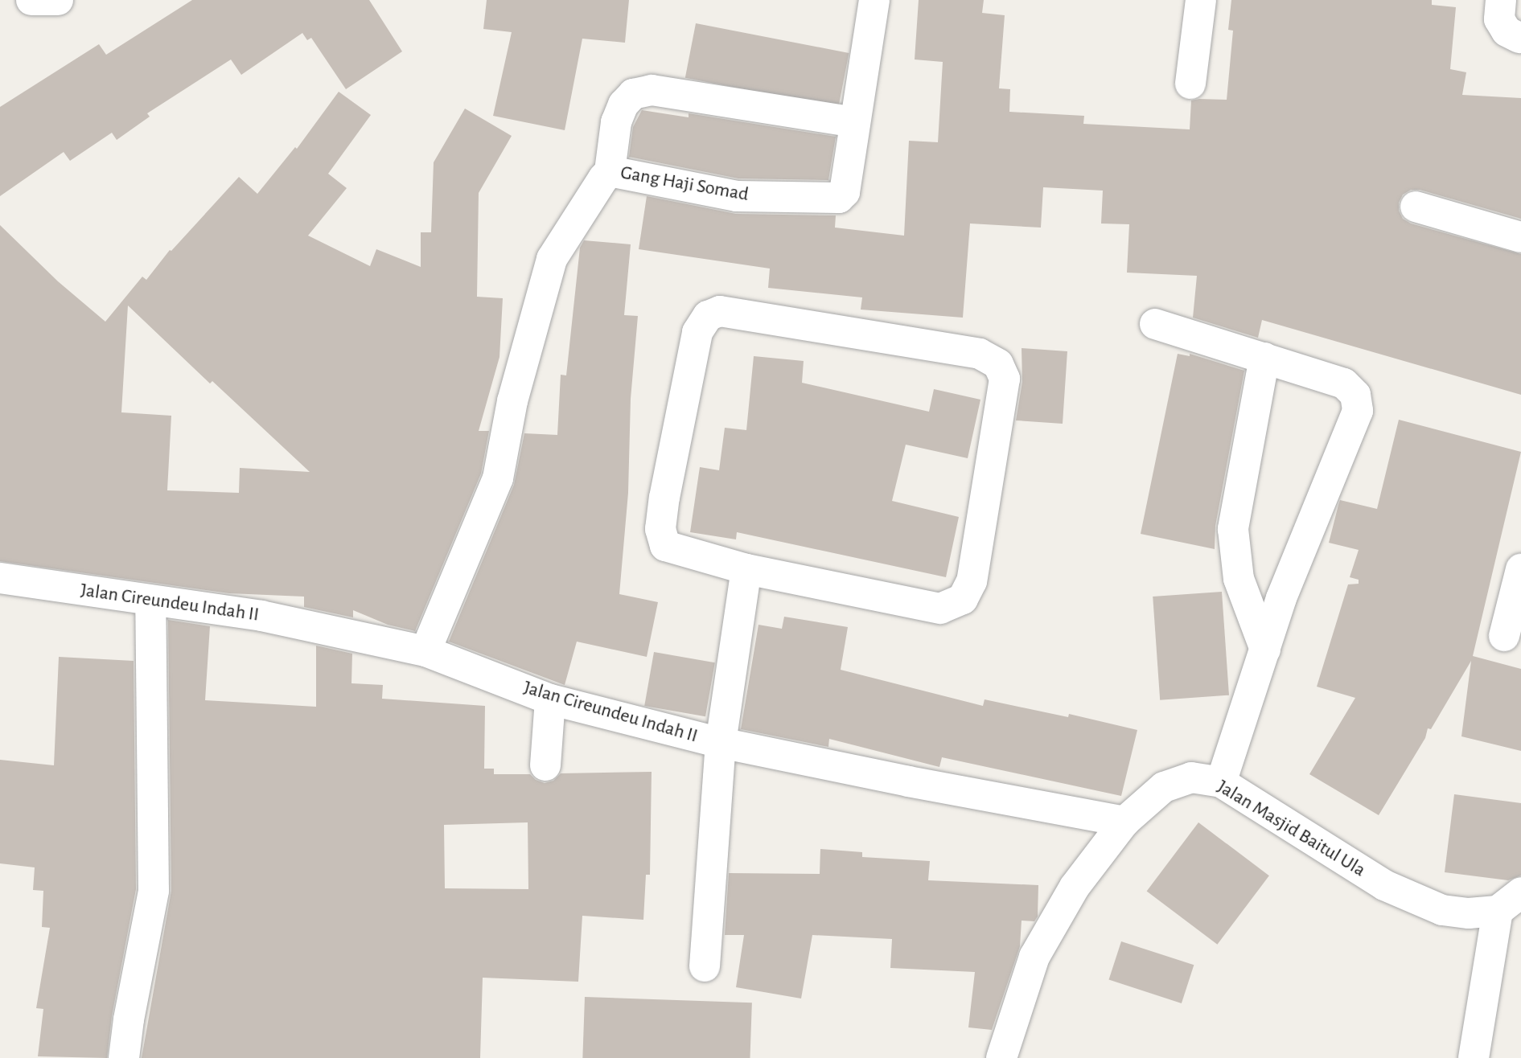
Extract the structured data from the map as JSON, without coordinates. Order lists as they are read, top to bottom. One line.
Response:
{"streets":{"street":["Gang Haji Somad","Jalan Cireundeu Indah II","Jalan Masjid Baitul Ula"]},"crossings":[["Gang Haji Somad","Jalan Cireundeu Indah II"],["Jalan Cireundeu Indah II","Jalan Masjid Baitul Ula"]]}
